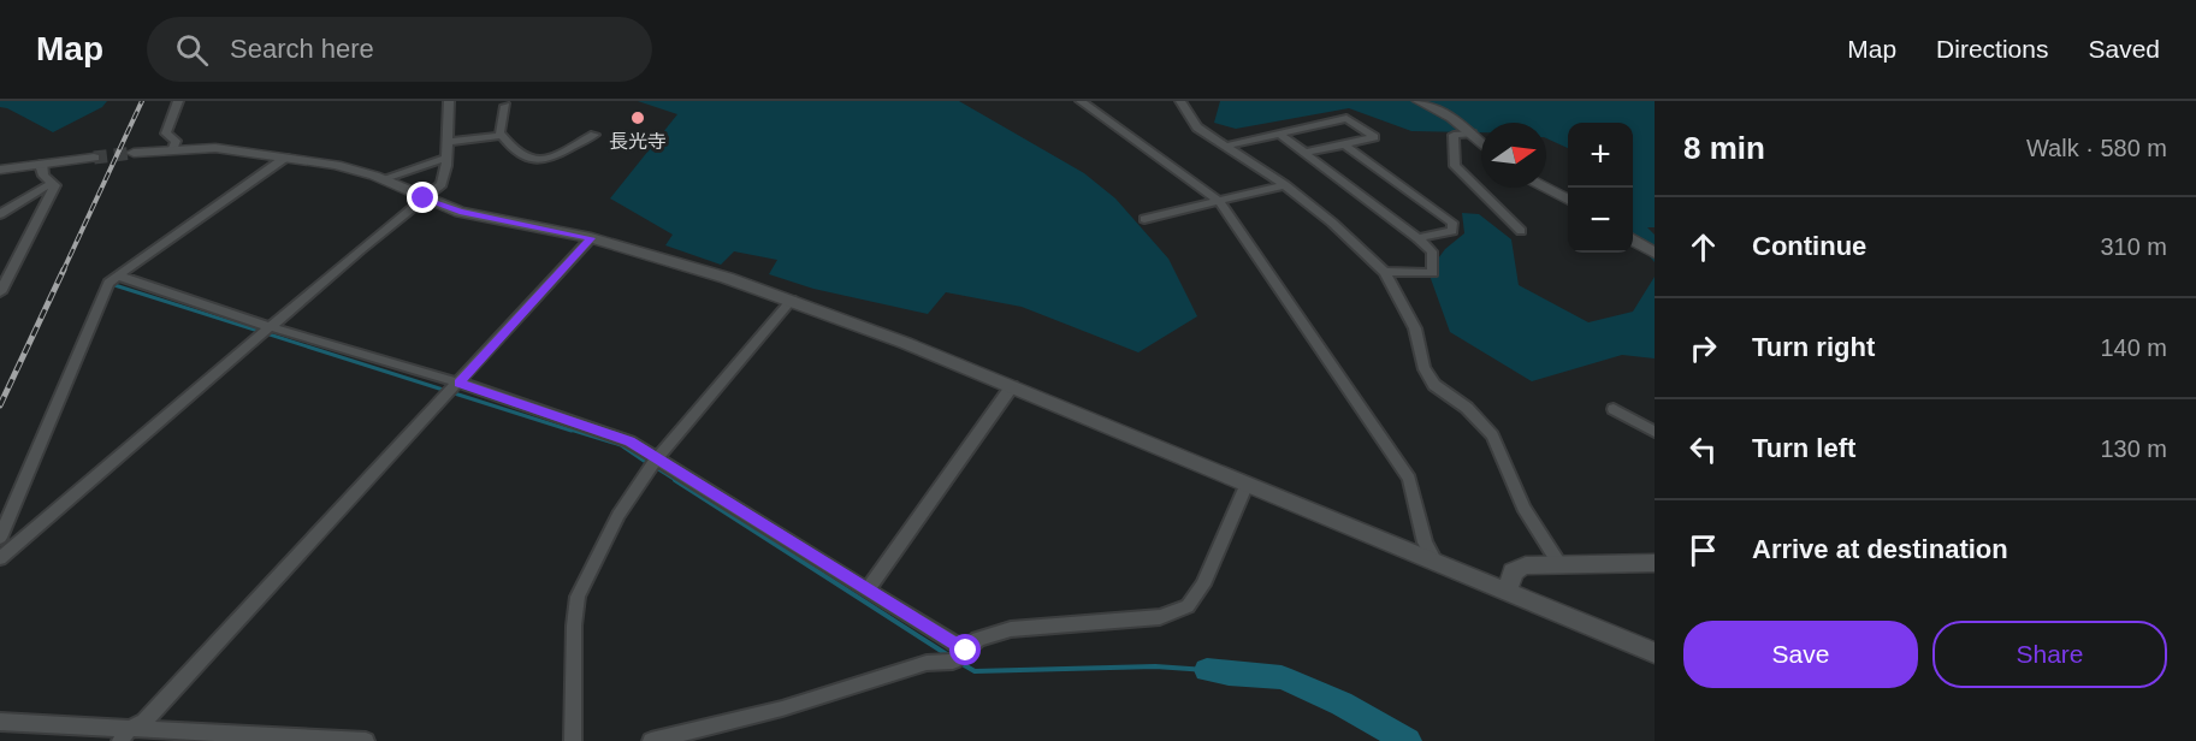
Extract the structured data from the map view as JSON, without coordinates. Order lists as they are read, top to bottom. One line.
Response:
{"places":["長光寺"],"north":"right","page":{"header":"Map","search":"Search here","nav":["Map","Directions","Saved"],"heading":["8 min","Walk · 580 m"],"map_buttons":["+","−"],"list":[["Continue","310 m"],["Turn right","140 m"],["Turn left","130 m"],"Arrive at destination"],"buttons":["Save","Share"]}}
